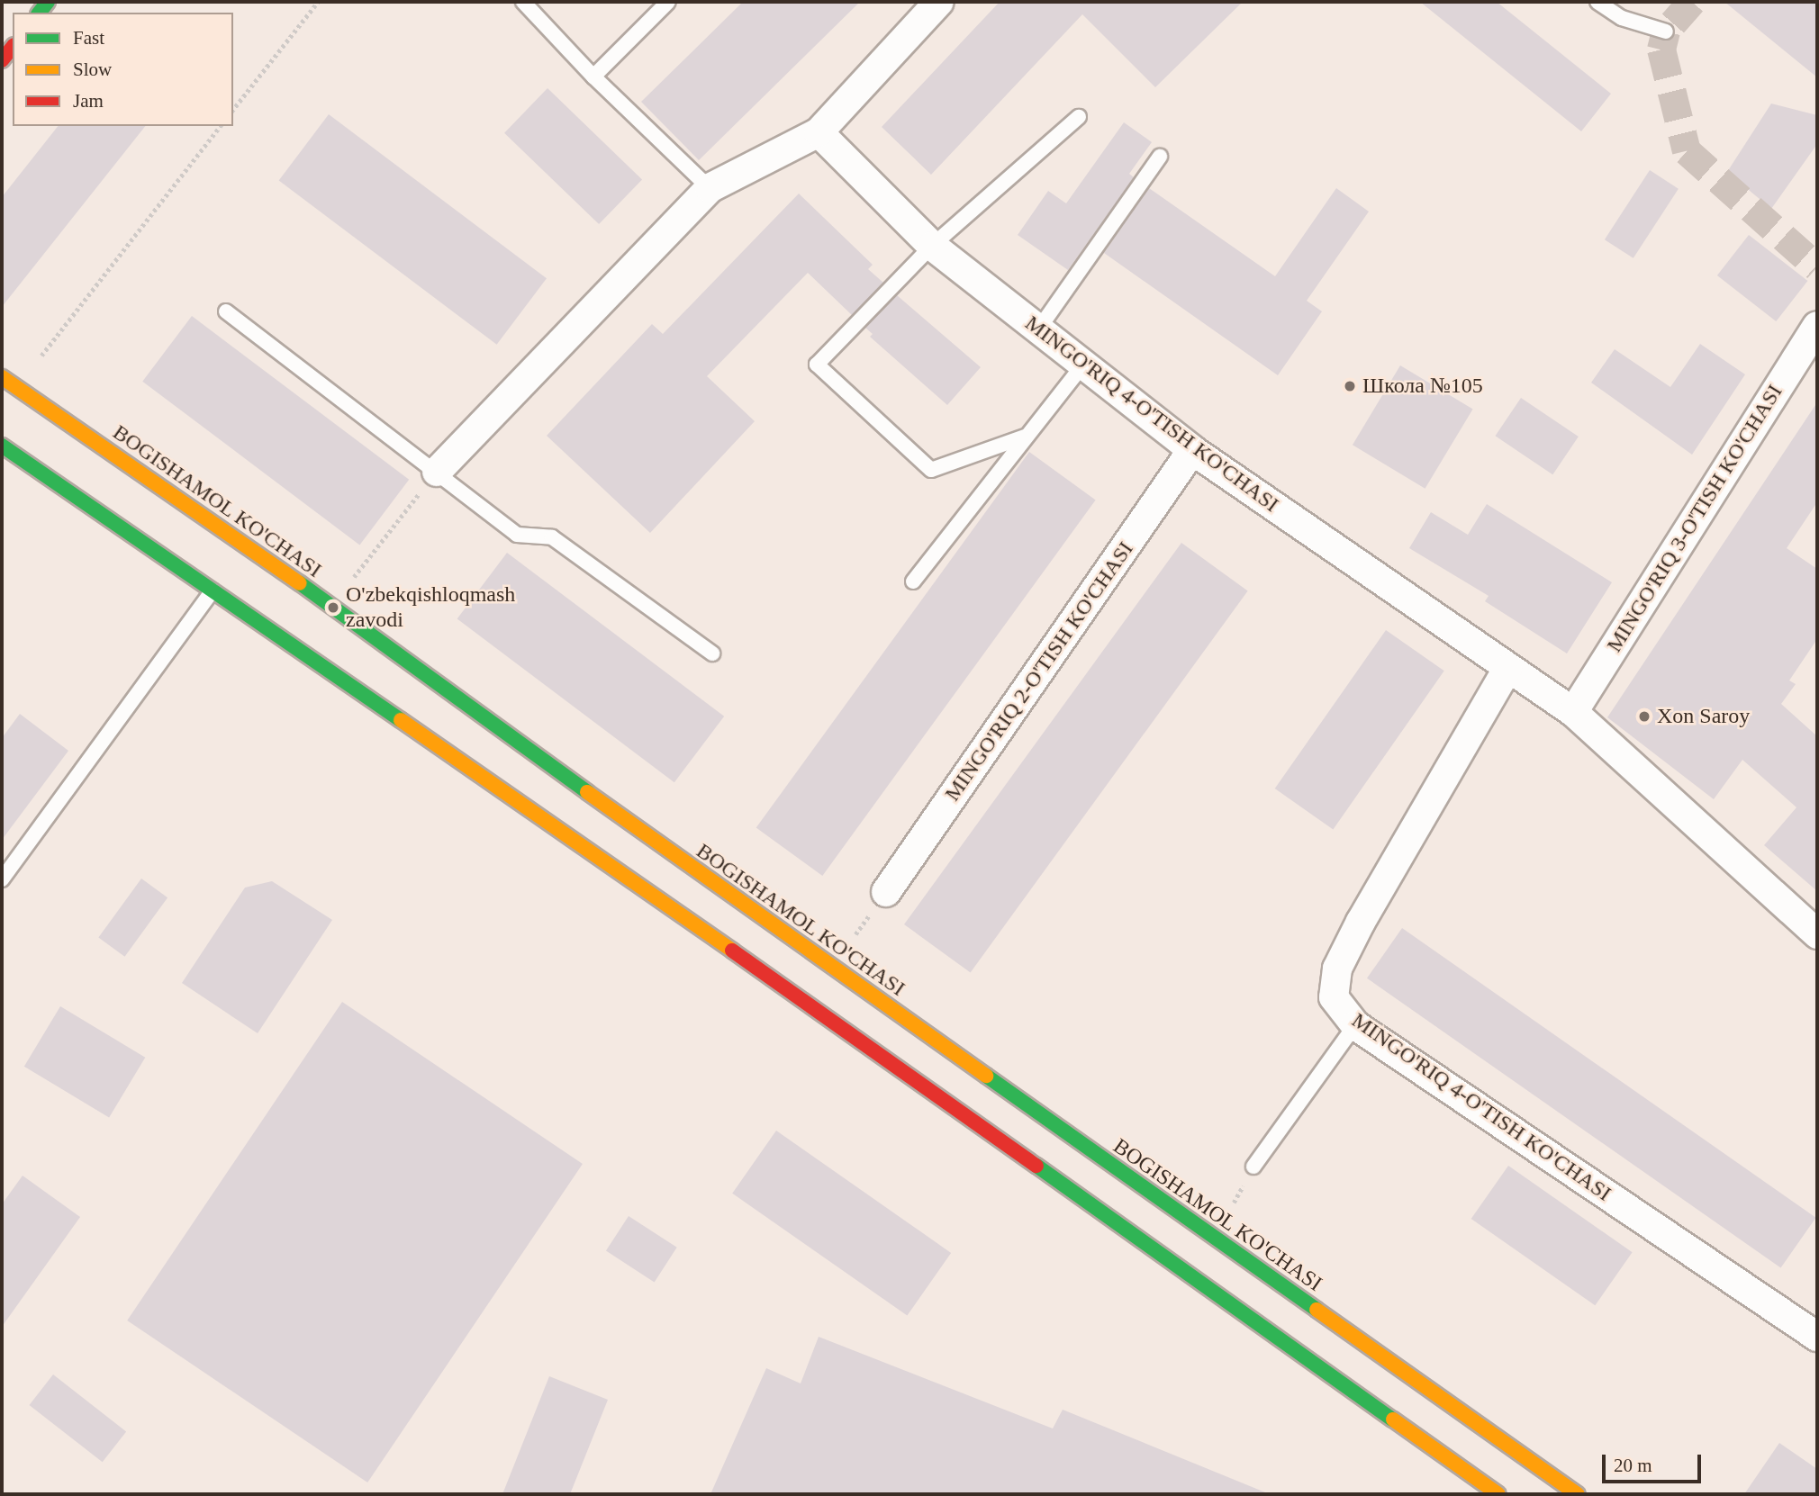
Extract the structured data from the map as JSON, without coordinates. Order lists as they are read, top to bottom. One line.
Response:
{"streets":{"main road":["BOGISHAMOL KO'CHASI"],"street":["MINGO'RIQ 4-O'TISH KO'CHASI","MINGO'RIQ 3-O'TISH KO'CHASI","MINGO'RIQ 2-O'TISH KO'CHASI"]},"crossings":[["MINGO'RIQ 4-O'TISH KO'CHASI","MINGO'RIQ 3-O'TISH KO'CHASI"],["MINGO'RIQ 4-O'TISH KO'CHASI","MINGO'RIQ 2-O'TISH KO'CHASI"]],"places":["Школа №105","O'zbekqishloqmash zavodi","Xon Saroy"],"legend":["Fast","Slow","Jam"],"scale_bar":"20 m"}
